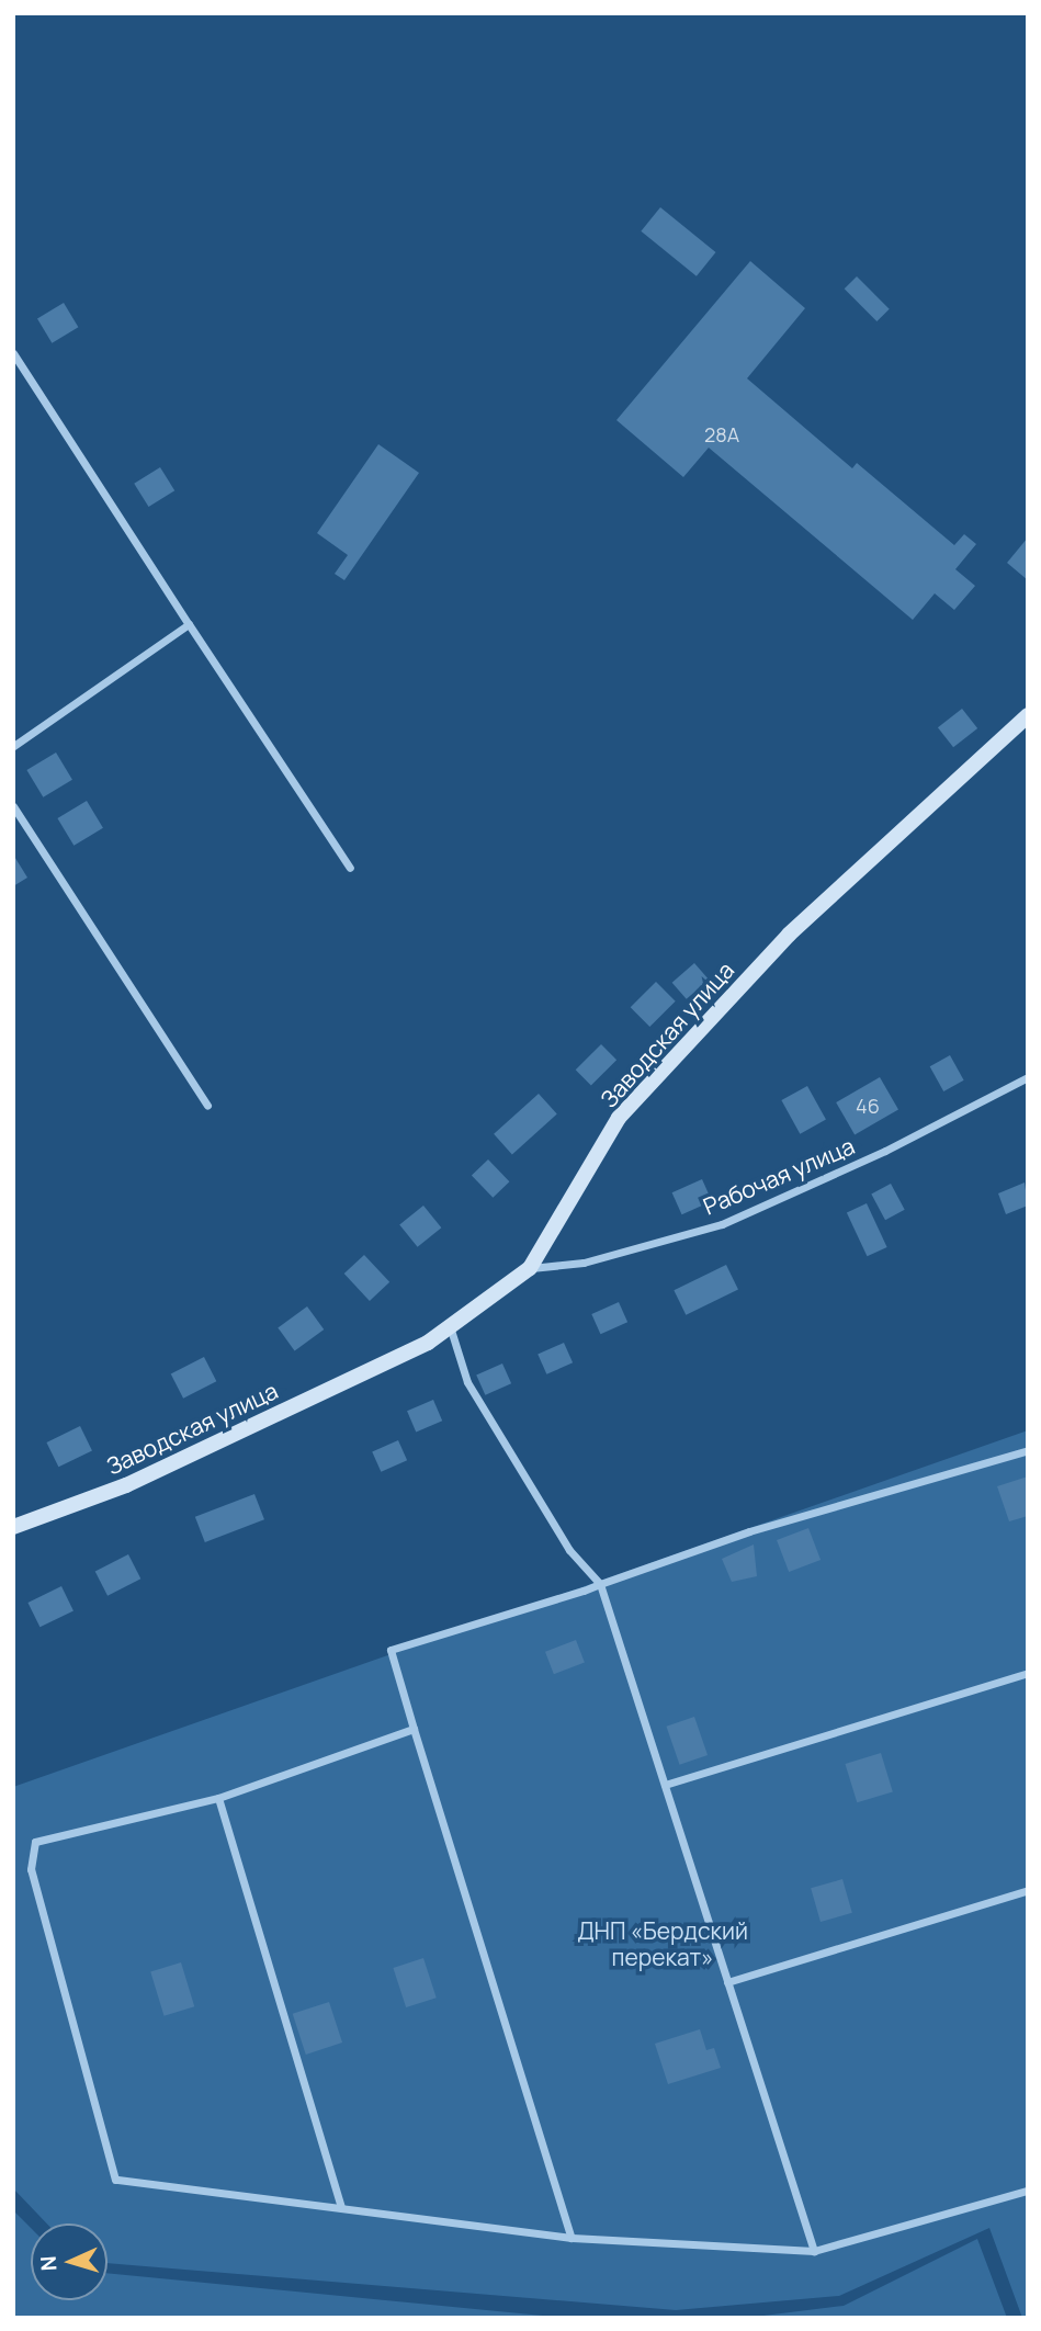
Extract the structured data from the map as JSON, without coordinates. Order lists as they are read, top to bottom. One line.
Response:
{"streets":{"street":["Заводская улица","Рабочая улица"]},"crossings":[["Заводская улица","Рабочая улица"]],"parks":["ДНП «Бердский перекат»"],"house_numbers":["28А","46"],"north":"left"}
